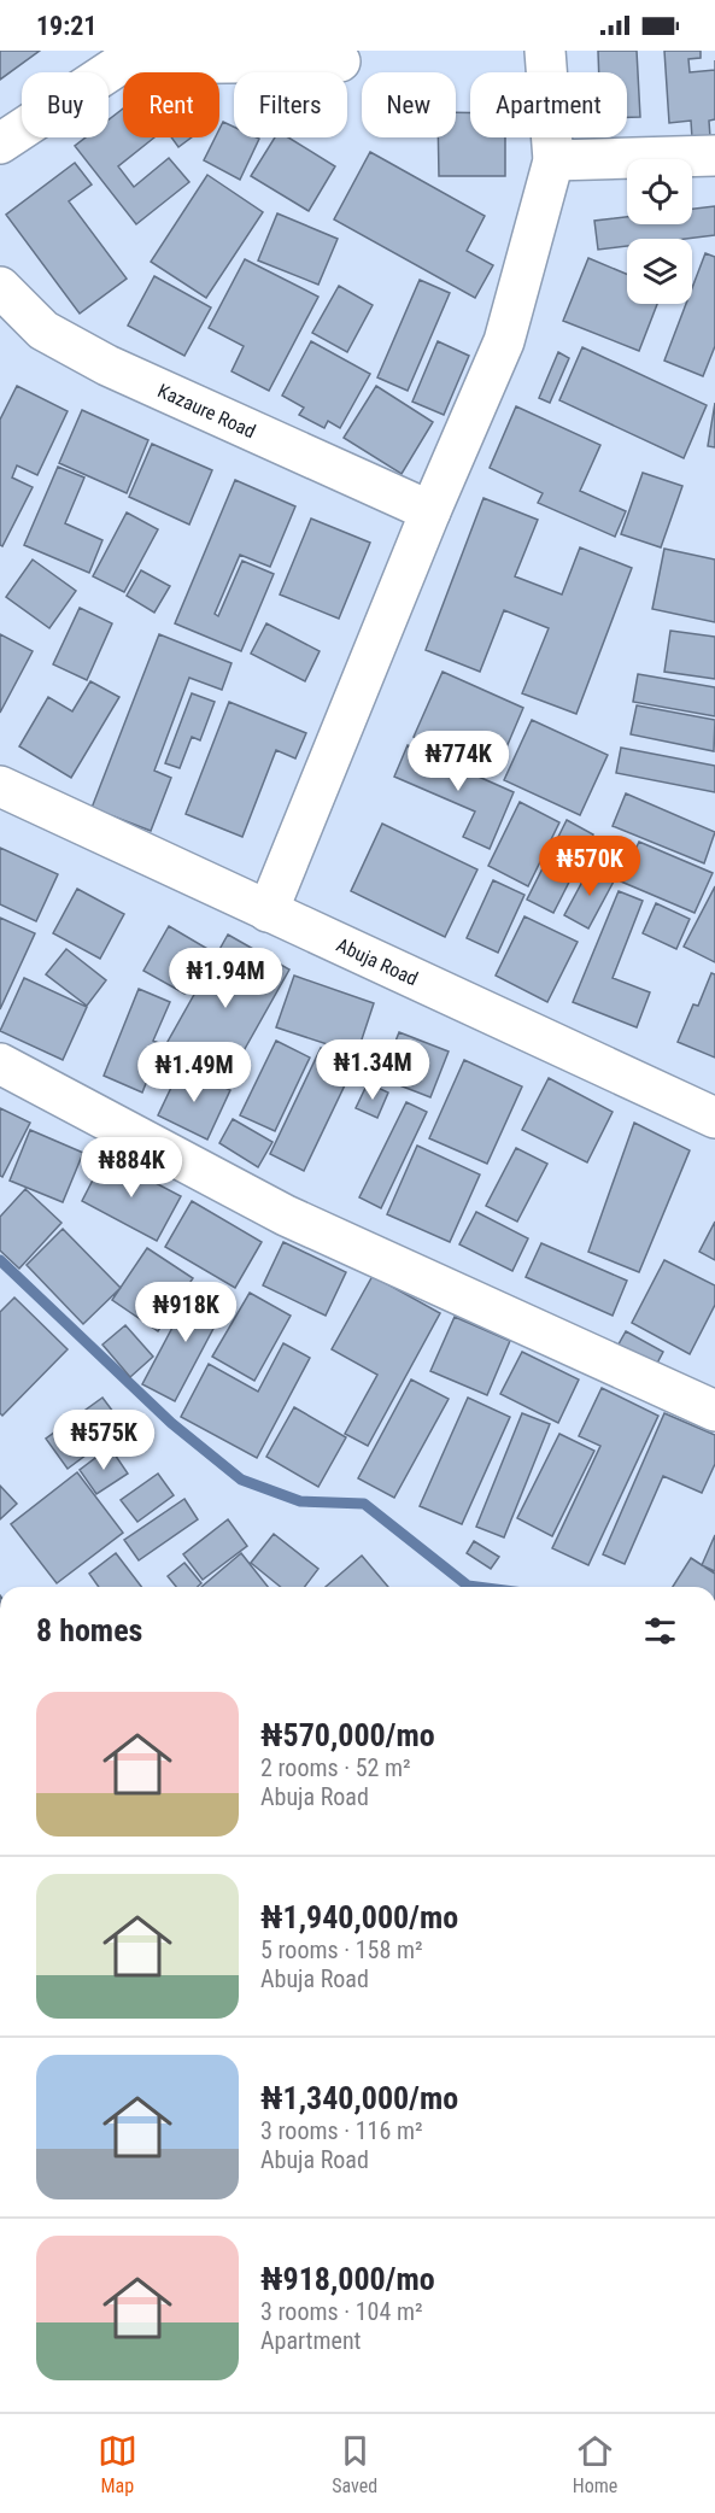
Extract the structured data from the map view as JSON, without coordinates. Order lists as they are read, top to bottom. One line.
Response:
{"streets":{"street":["Kazaure Road","Abuja Road"]},"page":{"status":"19:21","chip":["Buy","Rent","Filters","New","Apartment"],"price":["₦774K","₦570K","₦1.94M","₦1.34M","₦1.49M","₦884K","₦918K","₦575K"],"heading":"8 homes","list":[{"name":"₦570,000/mo","note":"2 rooms · 52 m² · Abuja Road"},{"name":"₦1,940,000/mo","note":"5 rooms · 158 m² · Abuja Road"},{"name":"₦1,340,000/mo","note":"3 rooms · 116 m² · Abuja Road"},{"name":"₦918,000/mo","note":"3 rooms · 104 m² · Apartment"}],"tabs":["Map","Saved","Home"]}}
